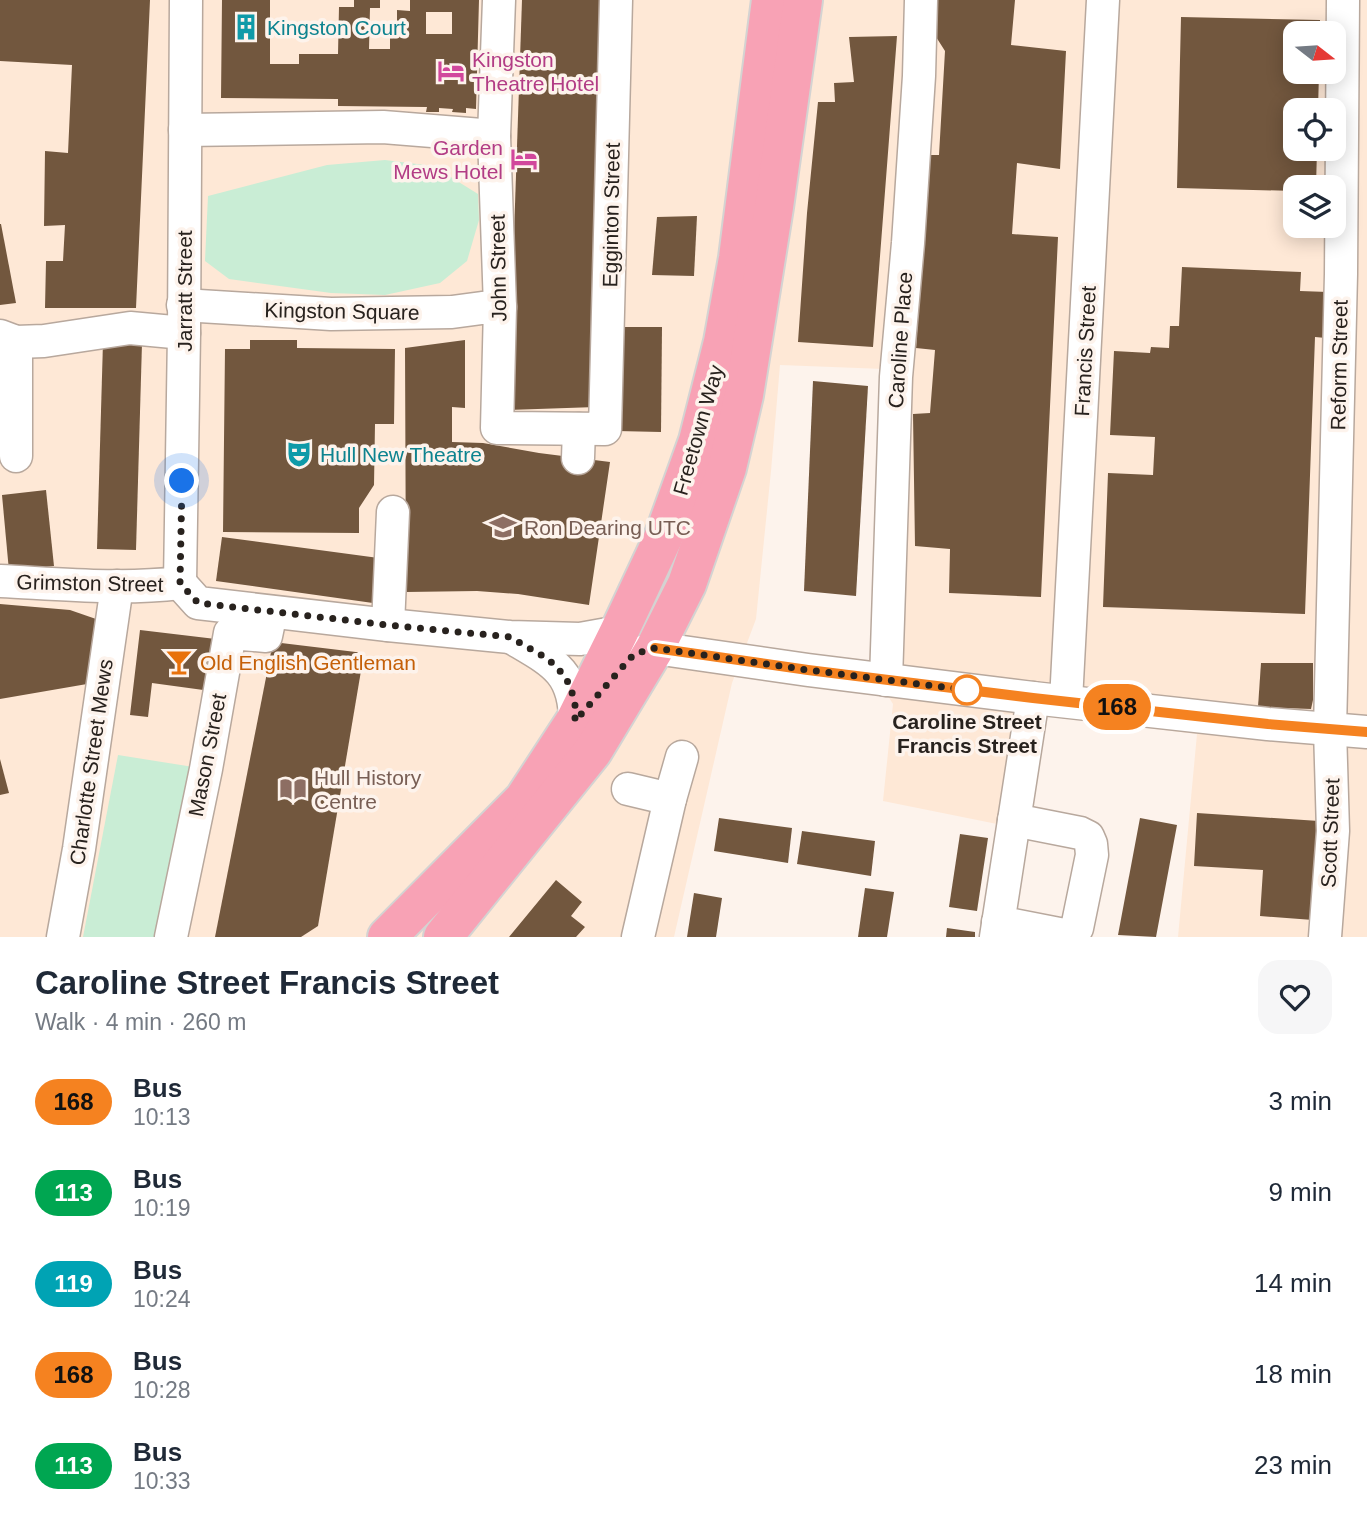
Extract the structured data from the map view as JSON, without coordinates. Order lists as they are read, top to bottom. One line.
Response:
{"streets":{"highway":["Freetown Way"],"street":["Egginton Street","John Street","Jarratt Street","Kingston Square","Caroline Place","Francis Street","Reform Street","Grimston Street","Mason Street","Charlotte Street Mews","Scott Street"]},"crossings":[["Egginton Street","John Street"],["John Street","Kingston Square"],["Jarratt Street","Kingston Square"],["Jarratt Street","Grimston Street"],["Reform Street","Scott Street"],["Grimston Street","Charlotte Street Mews"]],"places":{"building":["Kingston Court"],"hotel":["Kingston Theatre Hotel","Garden Mews Hotel"],"theatre":["Hull New Theatre"],"school or university":["Ron Dearing UTC"],"bar":["Old English Gentleman"],"other":["Caroline Street Francis Street"],"library":["Hull History Centre"]},"lines":["bus line 168"],"north":"right","page":{"on_map":"168","heading":["Caroline Street Francis Street","Walk · 4 min · 260 m"],"list":[{"mark":"168","name":"Bus","note":"10:13","value":"3 min"},{"mark":"113","name":"Bus","note":"10:19","value":"9 min"},{"mark":"119","name":"Bus","note":"10:24","value":"14 min"},{"mark":"168","name":"Bus","note":"10:28","value":"18 min"},{"mark":"113","name":"Bus","note":"10:33","value":"23 min"}]}}
